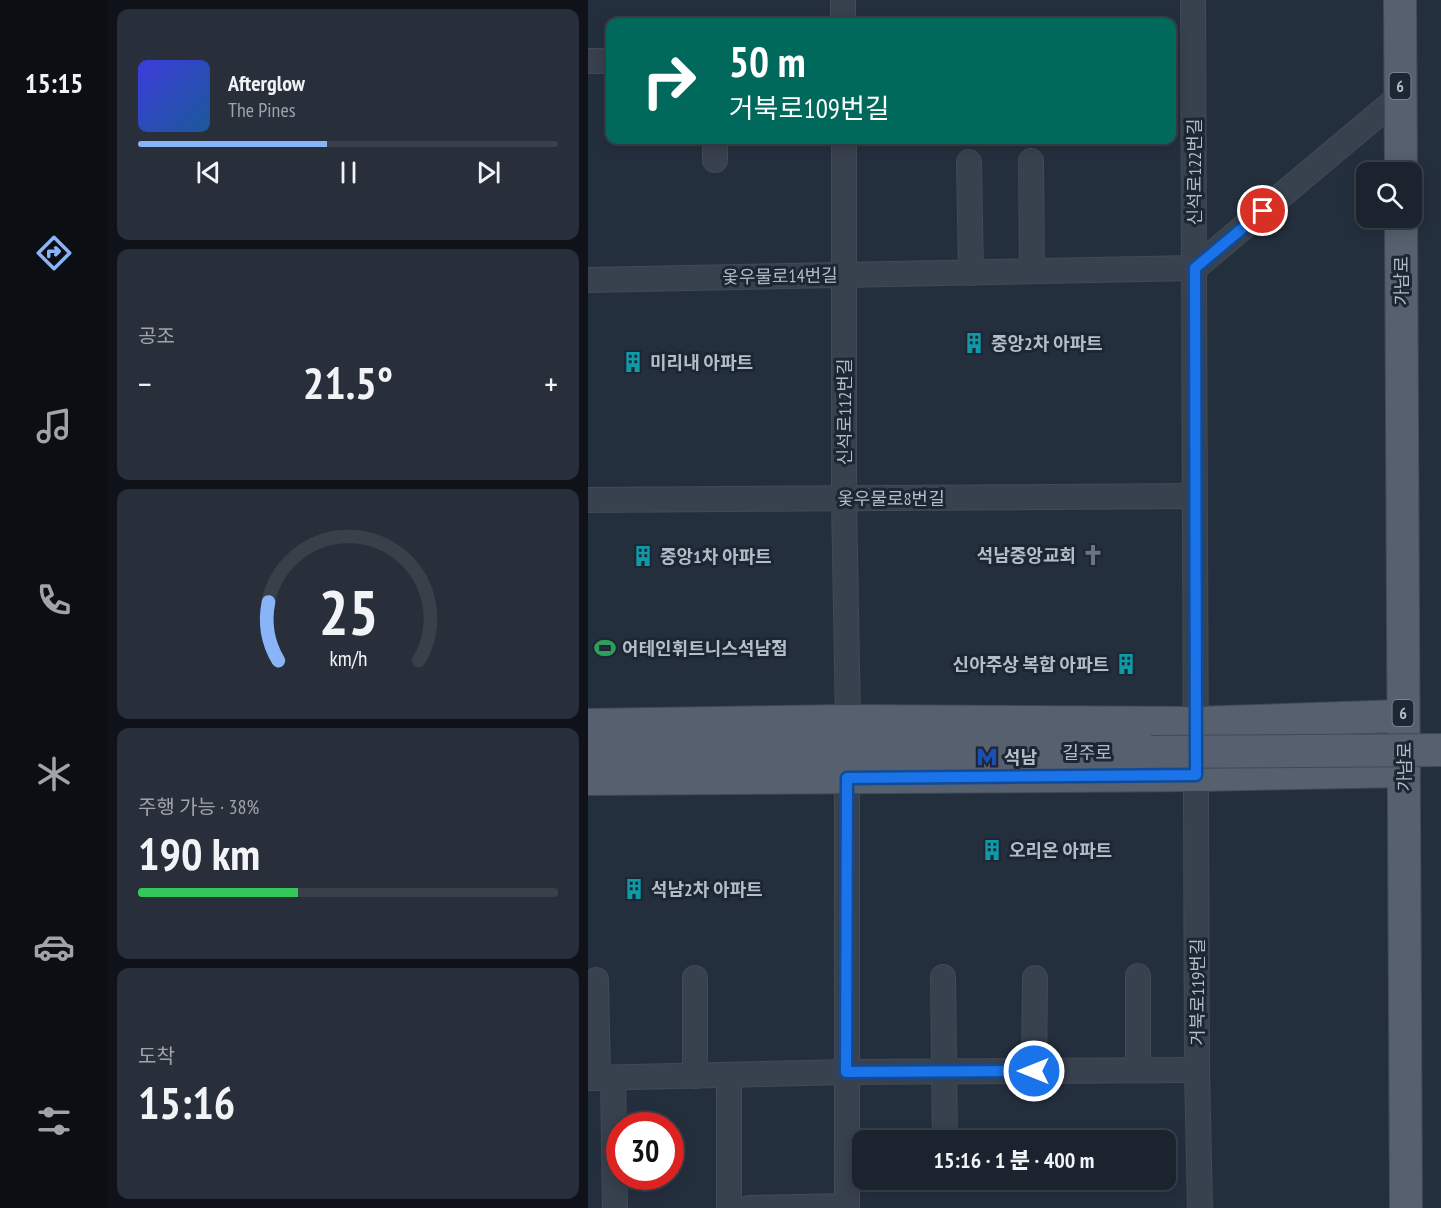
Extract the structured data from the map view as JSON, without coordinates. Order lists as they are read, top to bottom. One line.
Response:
{"streets":{"main road":["6","가남로","길주로"],"street":["신석로122번길","옻우물로14번길","신석로112번길","옻우물로8번길","거북로119번길"]},"crossings":[["신석로122번길","옻우물로14번길"],["신석로122번길","옻우물로8번길"],["신석로122번길","거북로119번길"],["옻우물로14번길","신석로112번길"],["신석로112번길","옻우물로8번길"]],"places":{"building":["중앙2차 아파트","미리내 아파트","중앙1차 아파트","신아주상 복합 아파트","오리온 아파트","석남2차 아파트"],"church":["석남중앙교회"],"sports":["어테인휘트니스석남점"],"metro station":["석남"]},"page":{"tabs":"15:15","turn":["50 m","거북로109번길"],"song":["Afterglow","The Pines"],"tile":["공조",["주행 가능 · 38%","190 km"],["도착","15:16"]],"heat":["−","21.5°","+"],"limit":"30","trip":"15:16 · 1 분 · 400 m","gauge":["25","km/h"]}}
